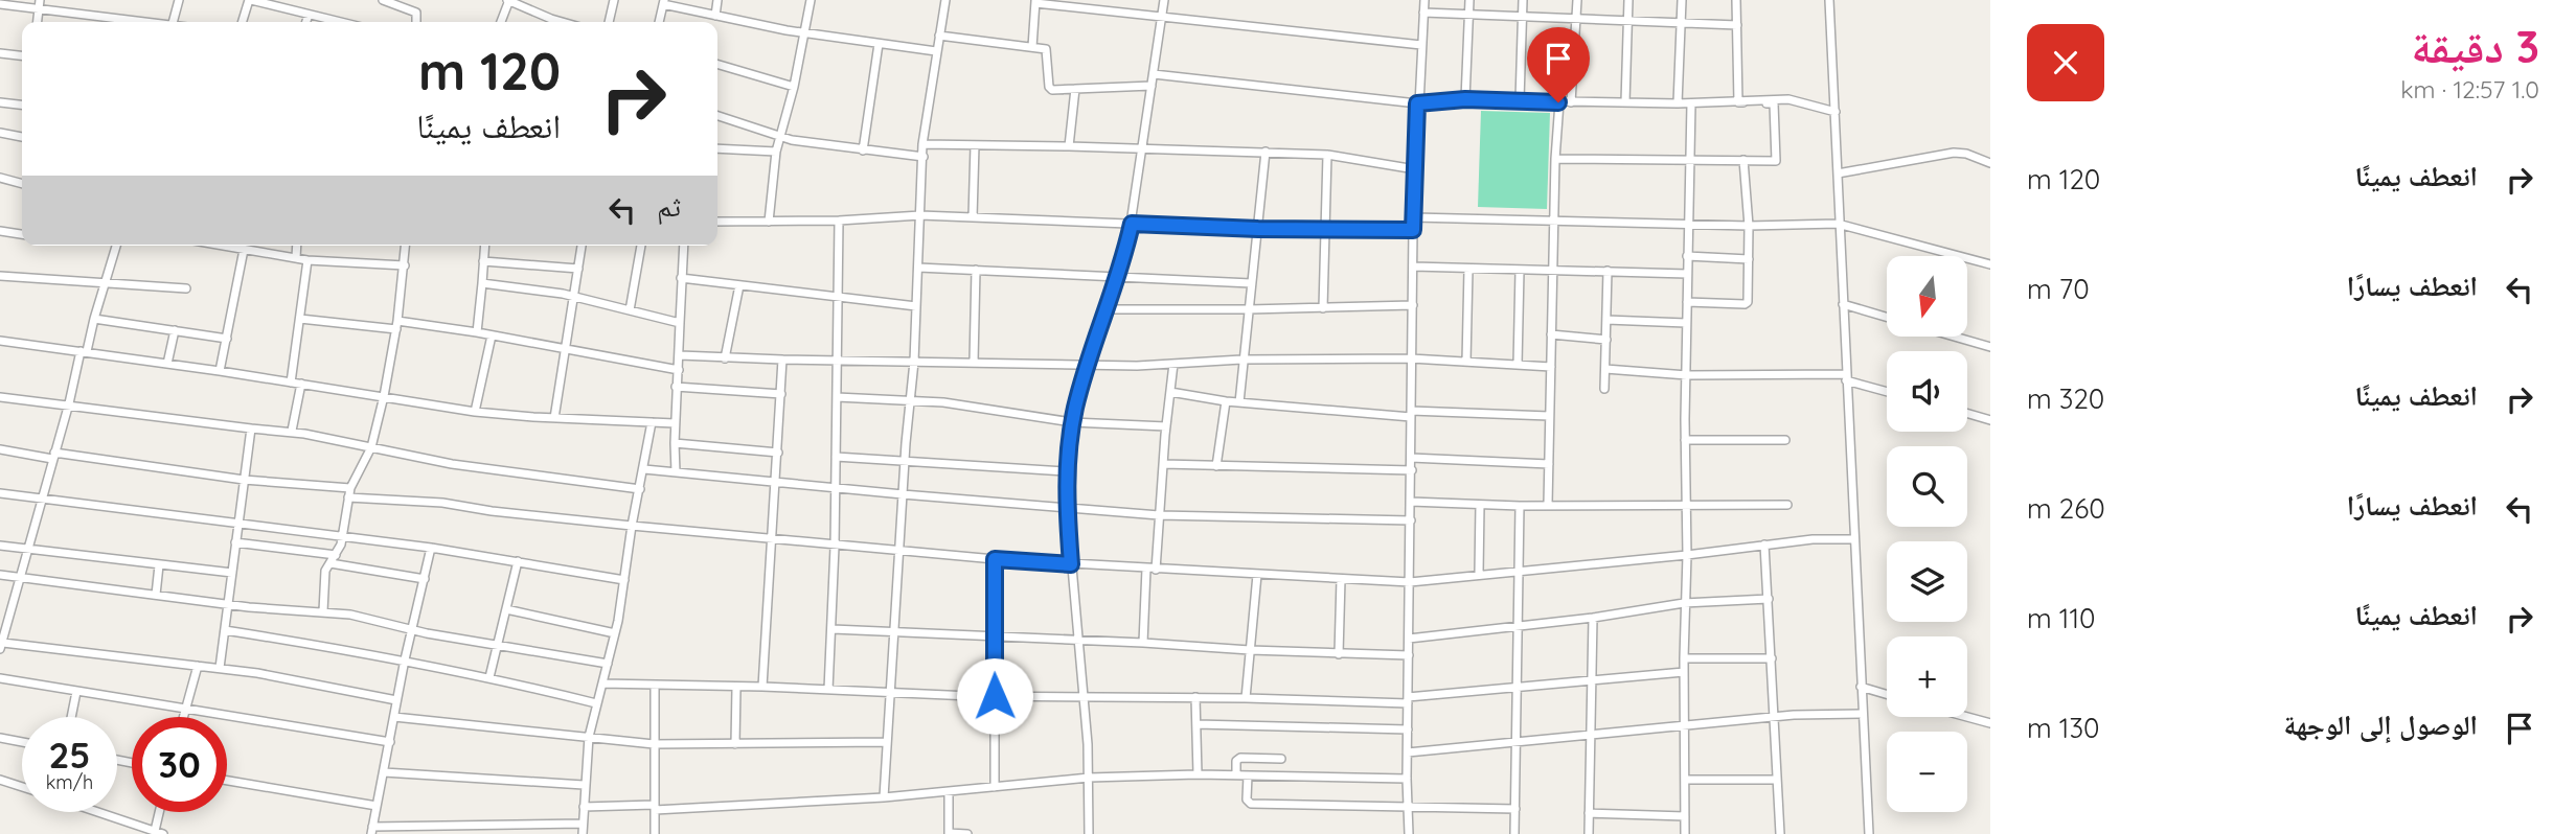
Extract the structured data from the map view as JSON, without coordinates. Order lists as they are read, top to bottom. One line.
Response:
{"north":"bottom","page":{"heading":["3 دقيقة","1.0 km · 12:57"],"turn":["120 m","انعطف يمينًا"],"list":[{"name":"انعطف يمينًا","value":"120 m"},{"name":"انعطف يسارًا","value":"70 m"},{"name":"انعطف يمينًا","value":"320 m"},{"name":"انعطف يسارًا","value":"260 m"},{"name":"انعطف يمينًا","value":"110 m"},{"name":"الوصول إلى الوجهة","value":"130 m"}],"then":"ثم","map_buttons":["+","−"],"speed":"25 km/h","limit":"30"}}
